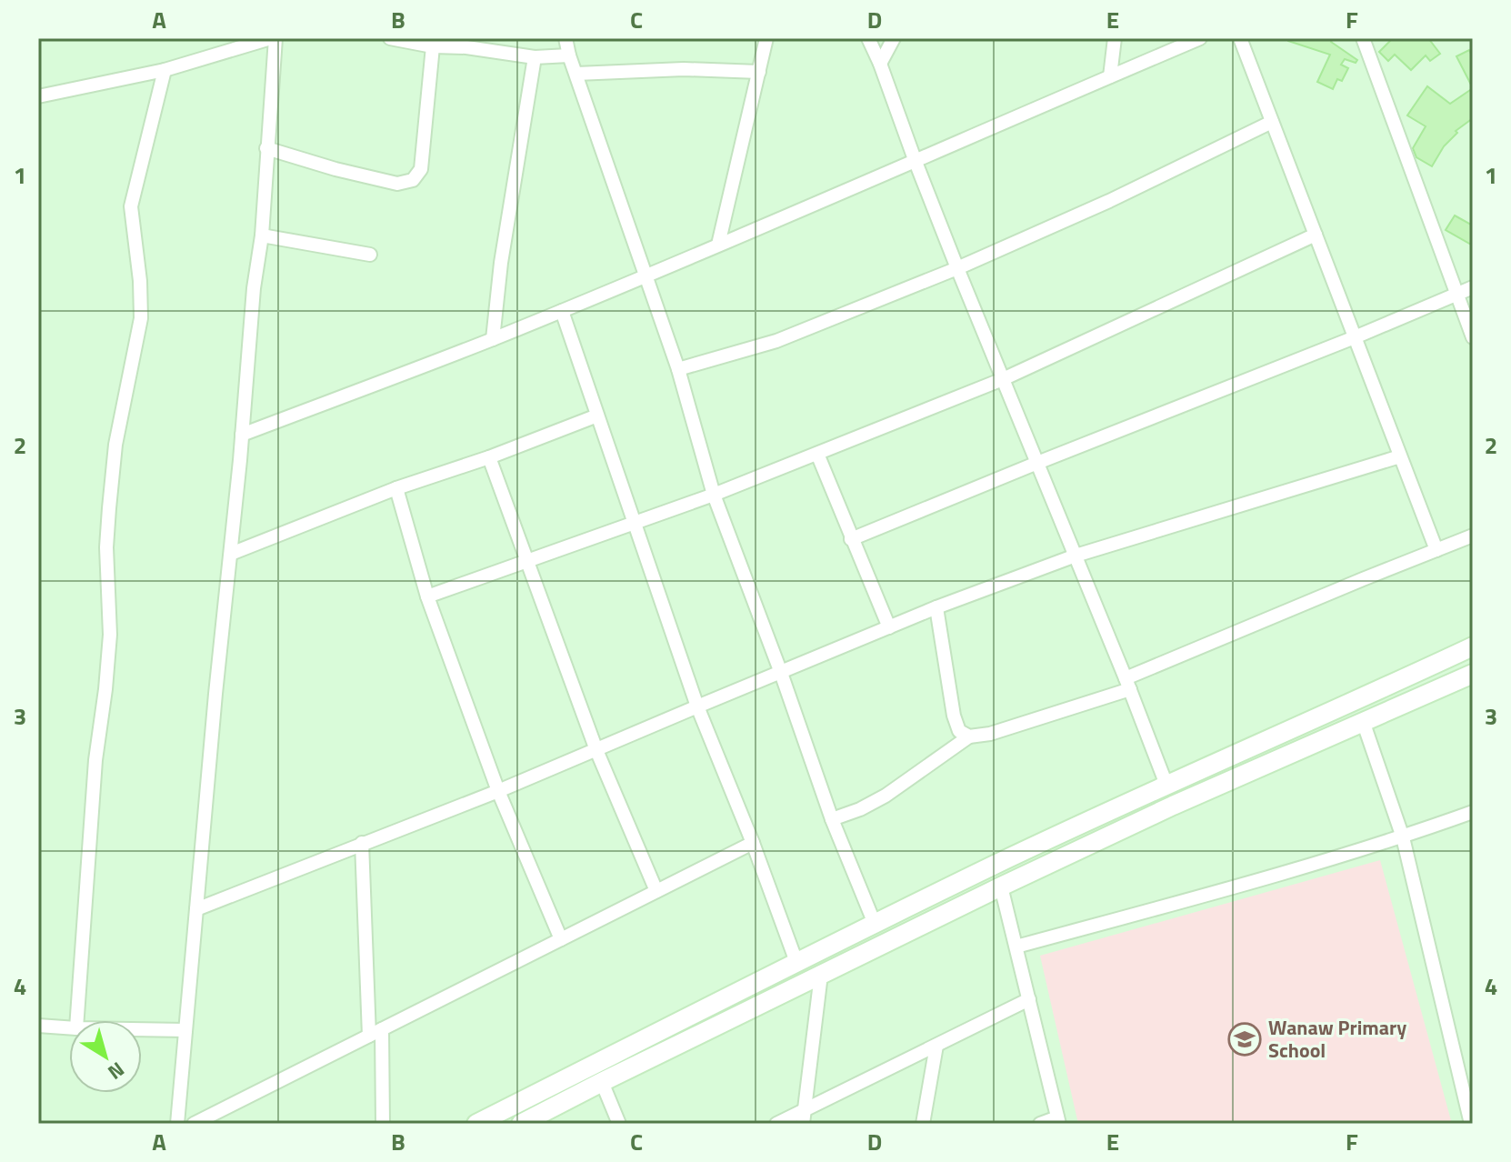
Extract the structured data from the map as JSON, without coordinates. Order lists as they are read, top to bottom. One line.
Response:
{"places":{"school or university":["Wanaw Primary School"]},"north":"bottom right","grid":{"columns":["A","B","C","D","E","F"],"rows":["1","2","3","4"]}}
